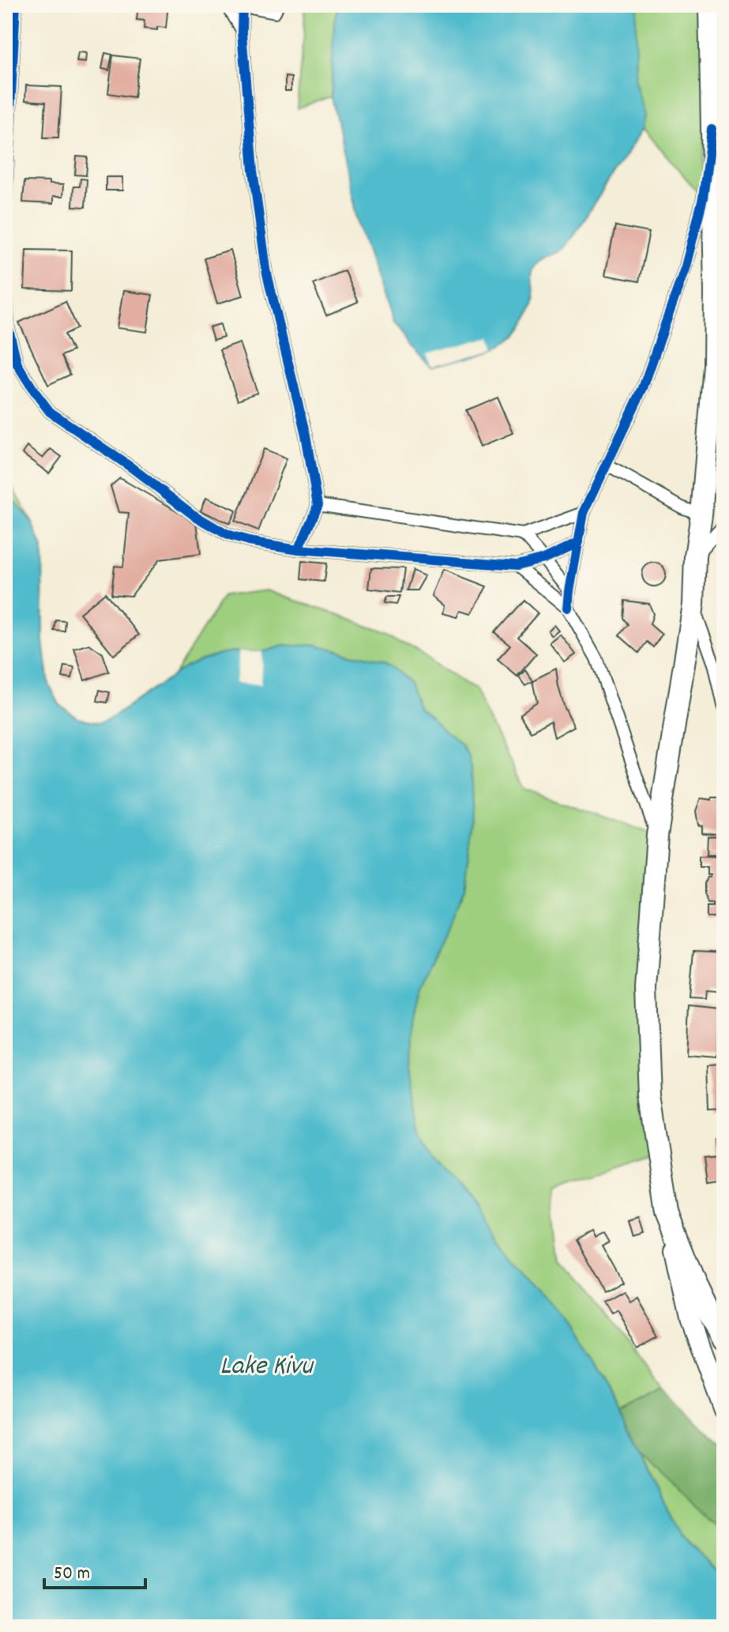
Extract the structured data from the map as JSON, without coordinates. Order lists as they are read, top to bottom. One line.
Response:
{"water":["Lake Kivu"],"scale_bar":"50 m"}
